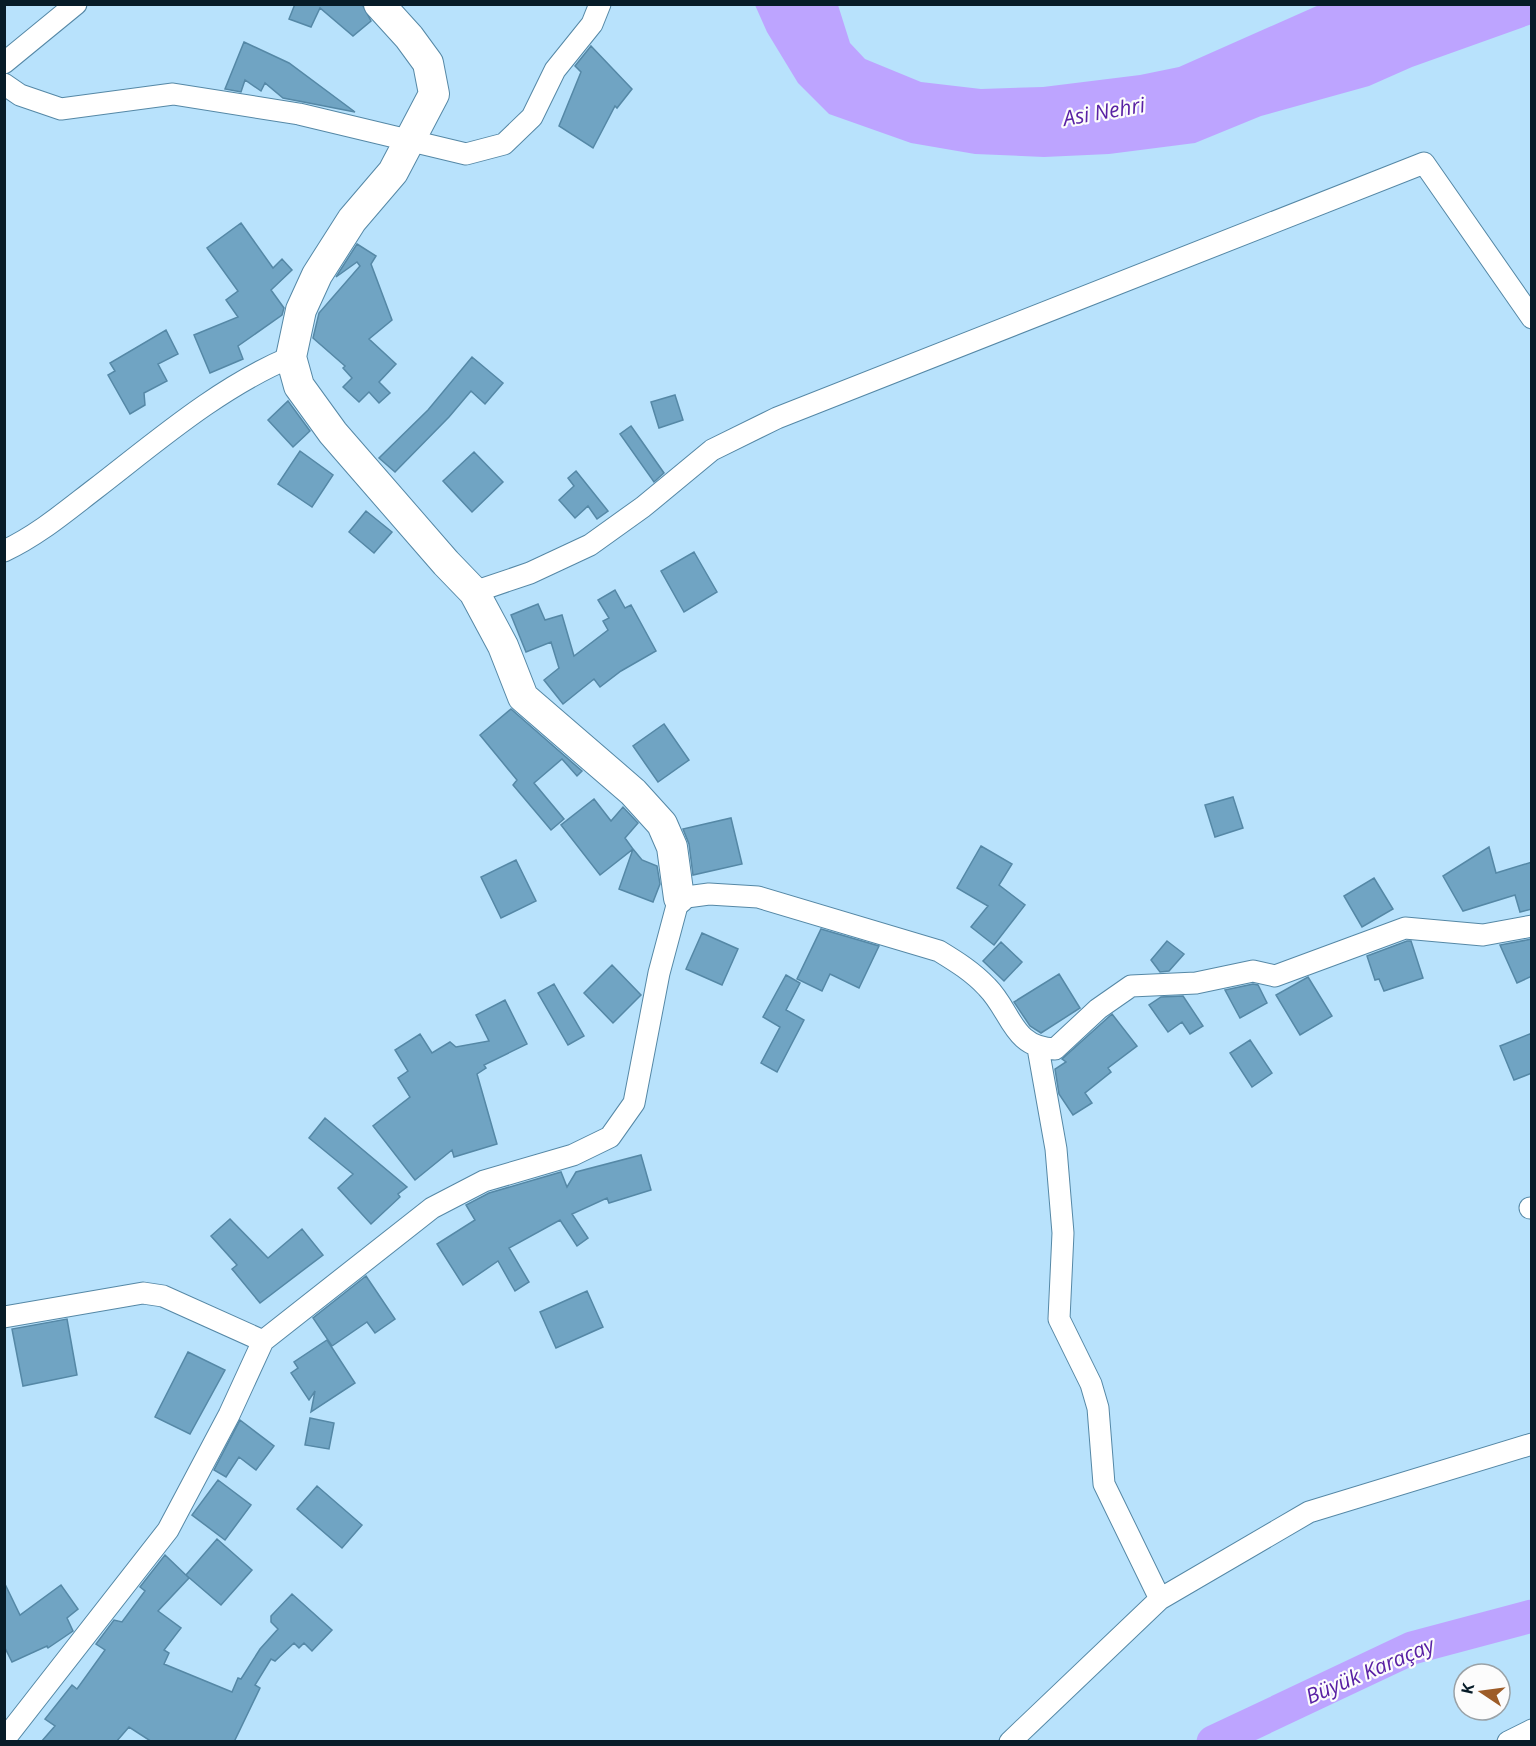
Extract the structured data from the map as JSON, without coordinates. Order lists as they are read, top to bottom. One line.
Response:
{"water":["Asi Nehri","Büyük Karaçay"],"north":"left"}
